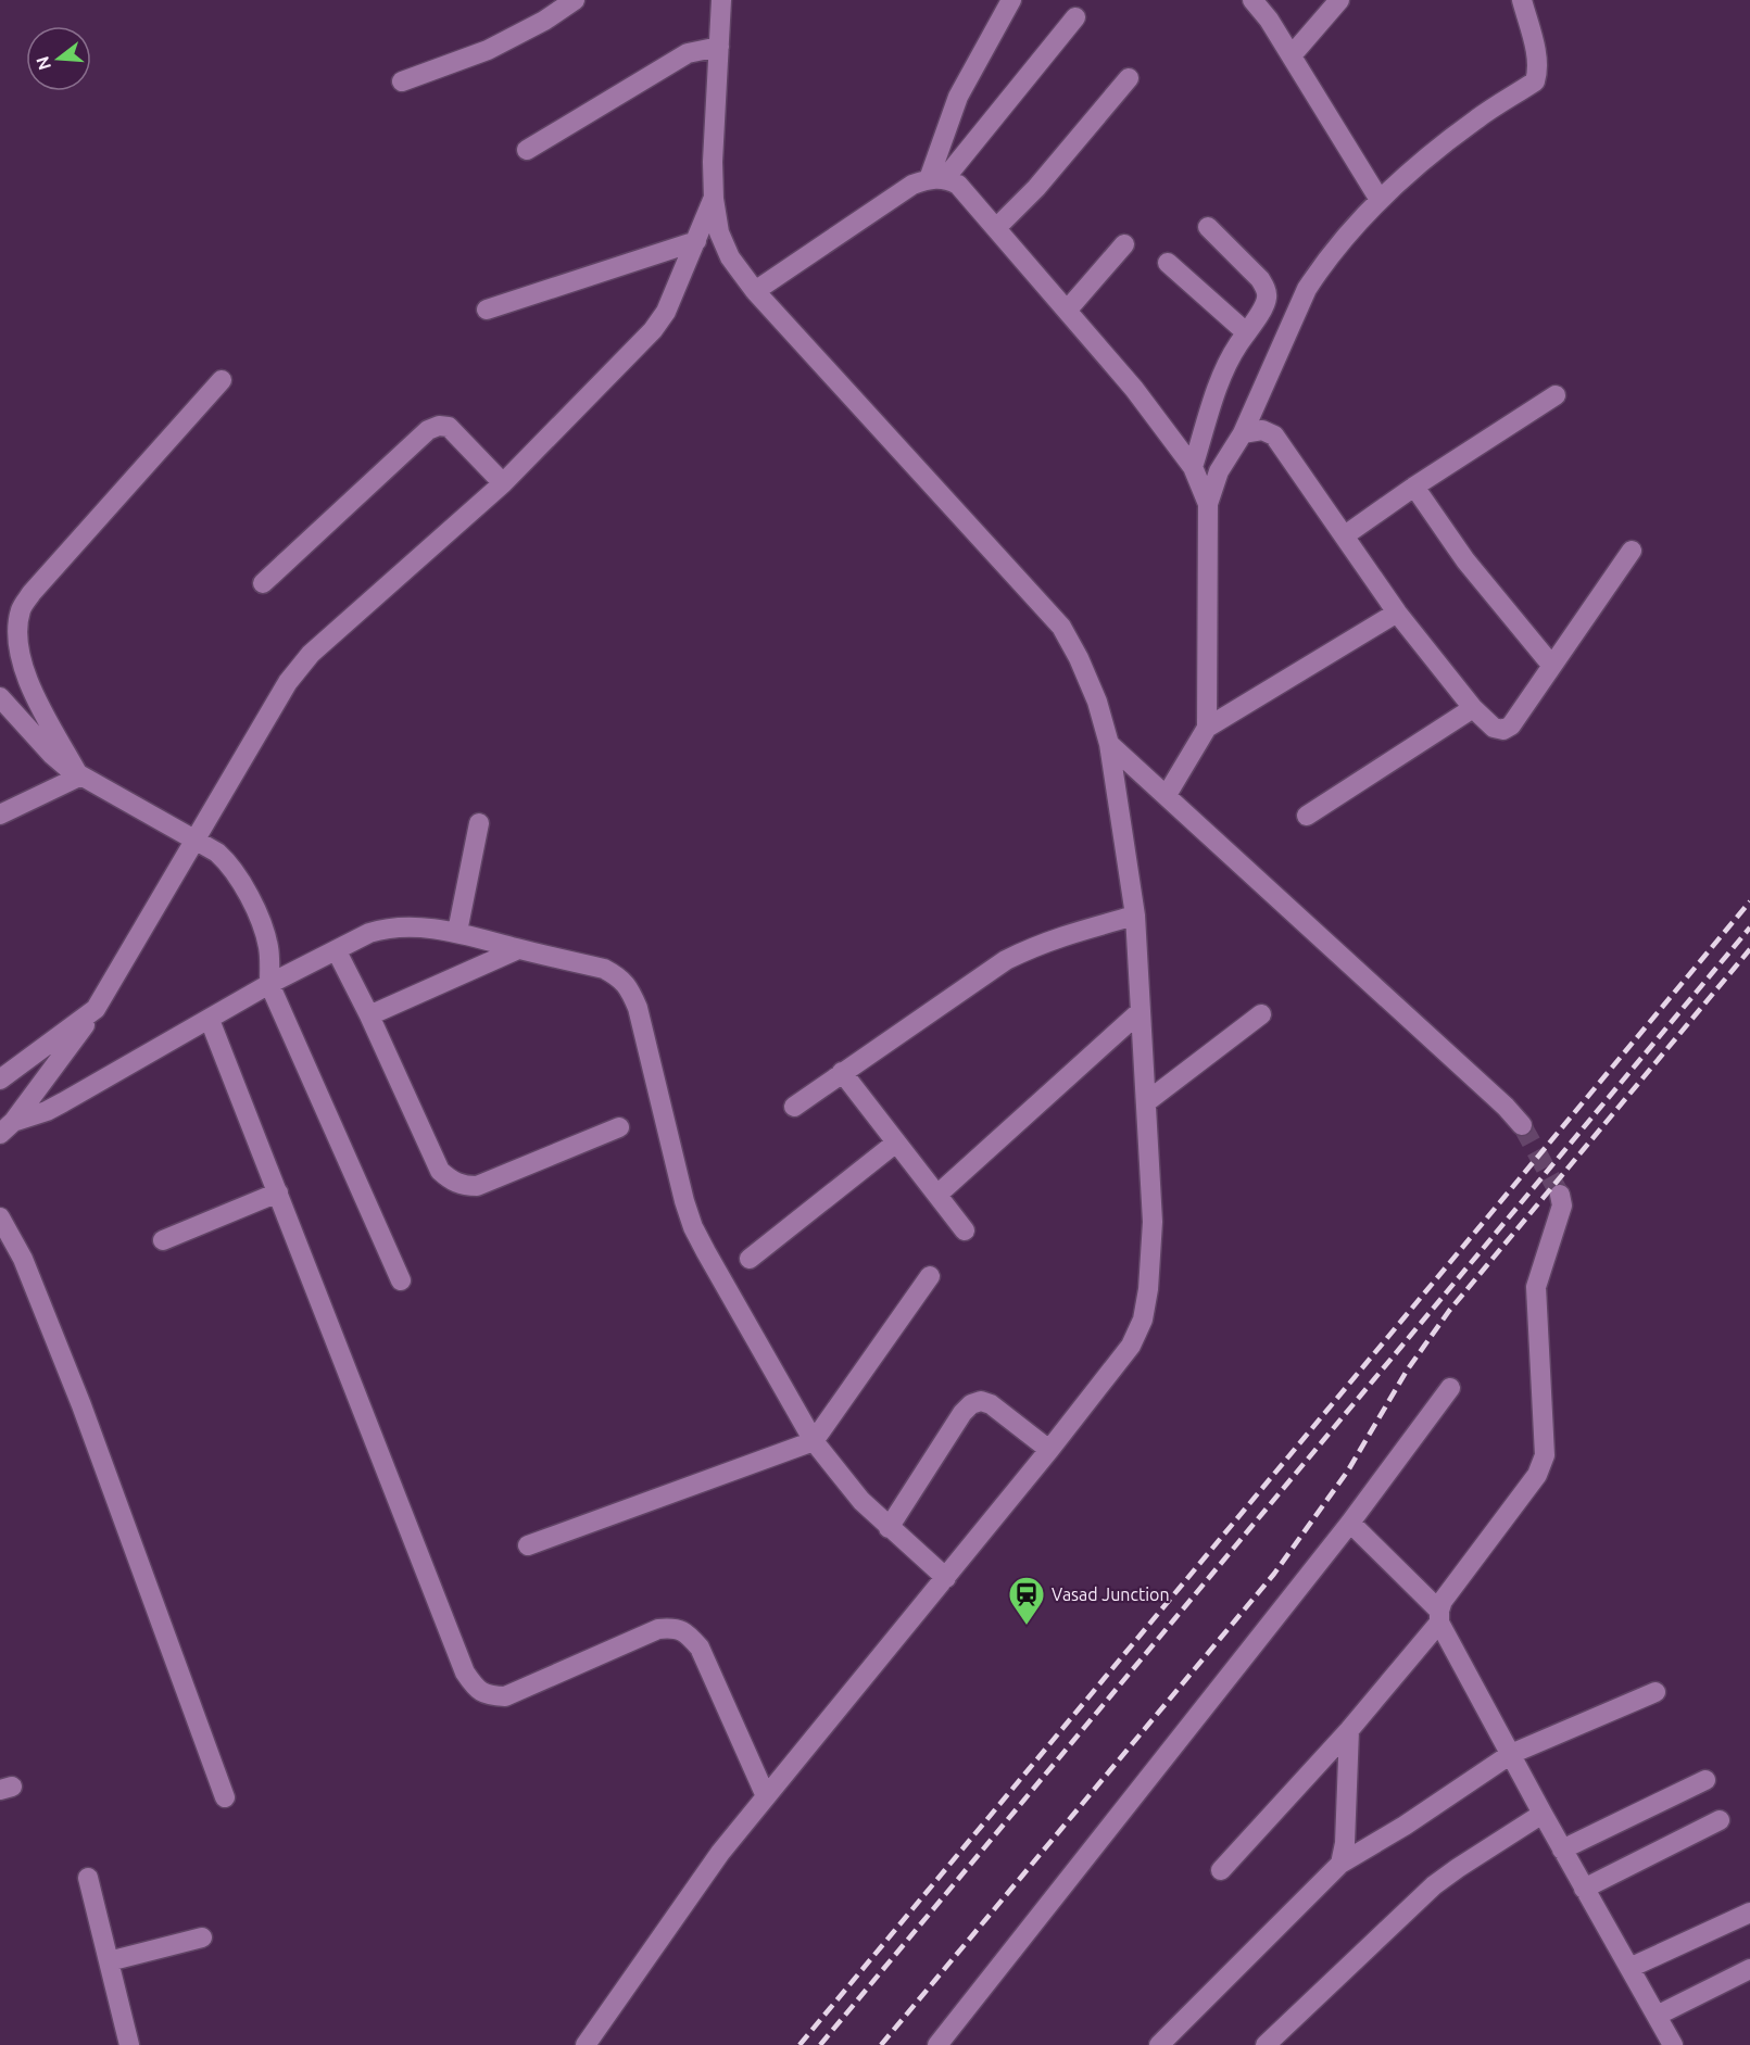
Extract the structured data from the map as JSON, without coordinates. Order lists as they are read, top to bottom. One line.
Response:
{"places":{"station":["Vasad Junction"]},"north":"left"}
